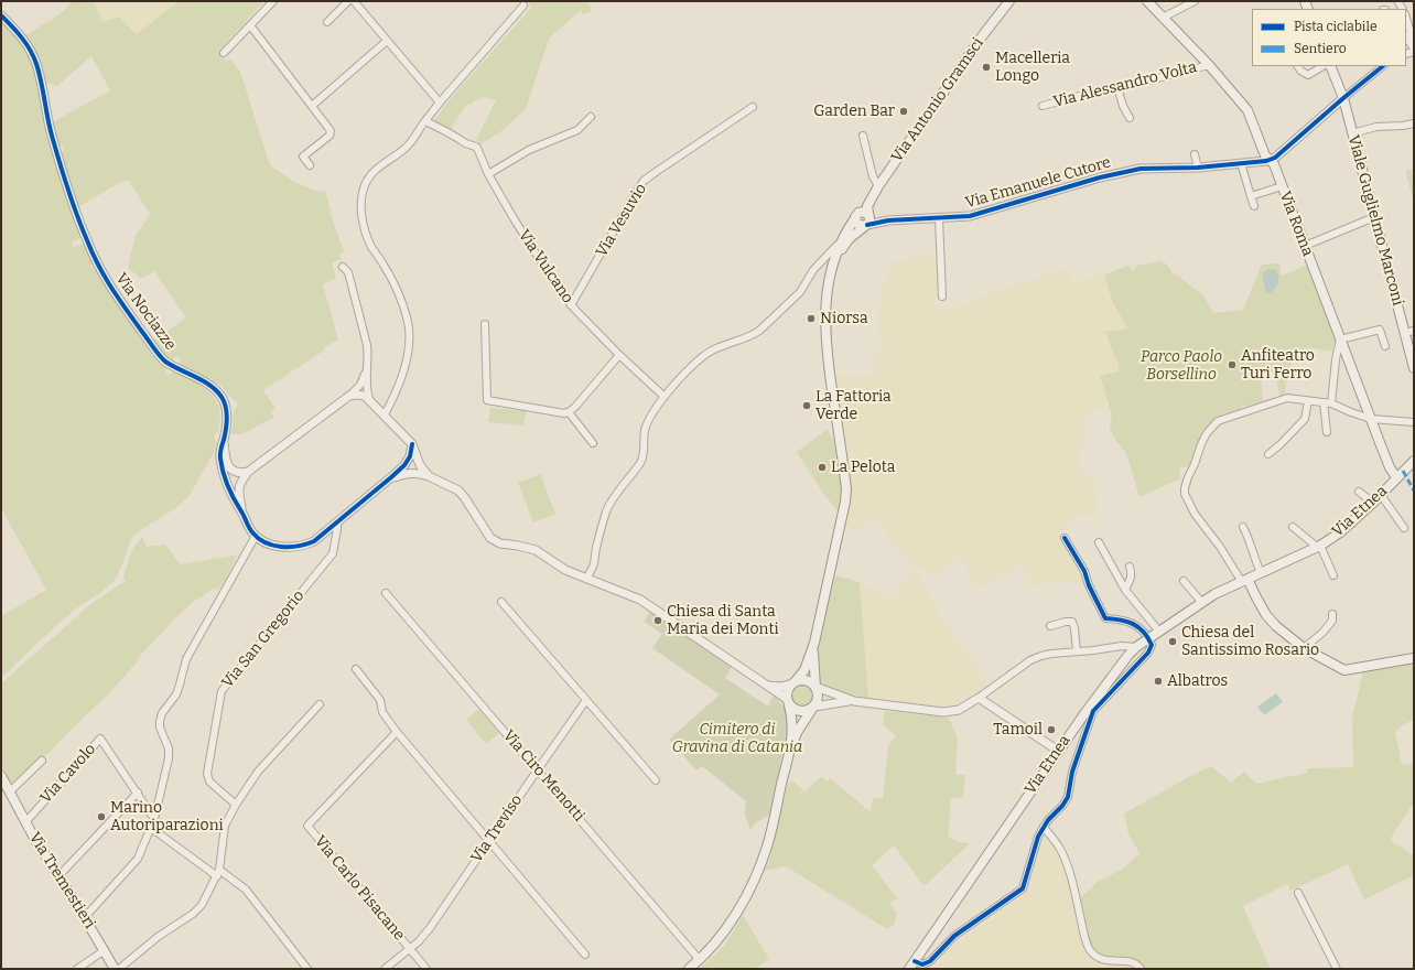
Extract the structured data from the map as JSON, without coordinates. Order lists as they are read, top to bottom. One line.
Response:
{"streets":{"main road":["Via Antonio Gramsci","Viale Guglielmo Marconi","Via Roma","Via Etnea","Via Tremestieri"],"street":["Via Alessandro Volta","Via Emanuele Cutore","Via Vesuvio","Via Vulcano","Via Nociazze","Via San Gregorio","Via Cavolo","Via Ciro Menotti","Via Treviso","Via Carlo Pisacane"]},"crossings":[["Via Alessandro Volta","Via Roma"],["Via Emanuele Cutore","Via Roma"],["Via Vesuvio","Via Vulcano"],["Via Roma","Via Etnea"],["Via Cavolo","Via Tremestieri"],["Via Ciro Menotti","Via Treviso"],["Via Treviso","Via Carlo Pisacane"]],"parks":["Parco Paolo Borsellino","Cimitero di Gravina di Catania"],"places":["Macelleria Longo","Garden Bar","Niorsa","Anfiteatro Turi Ferro","La Fattoria Verde","La Pelota","Chiesa di Santa Maria dei Monti","Chiesa del Santissimo Rosario","Albatros","Tamoil","Marino Autoriparazioni"],"legend":["Pista ciclabile","Sentiero"]}
